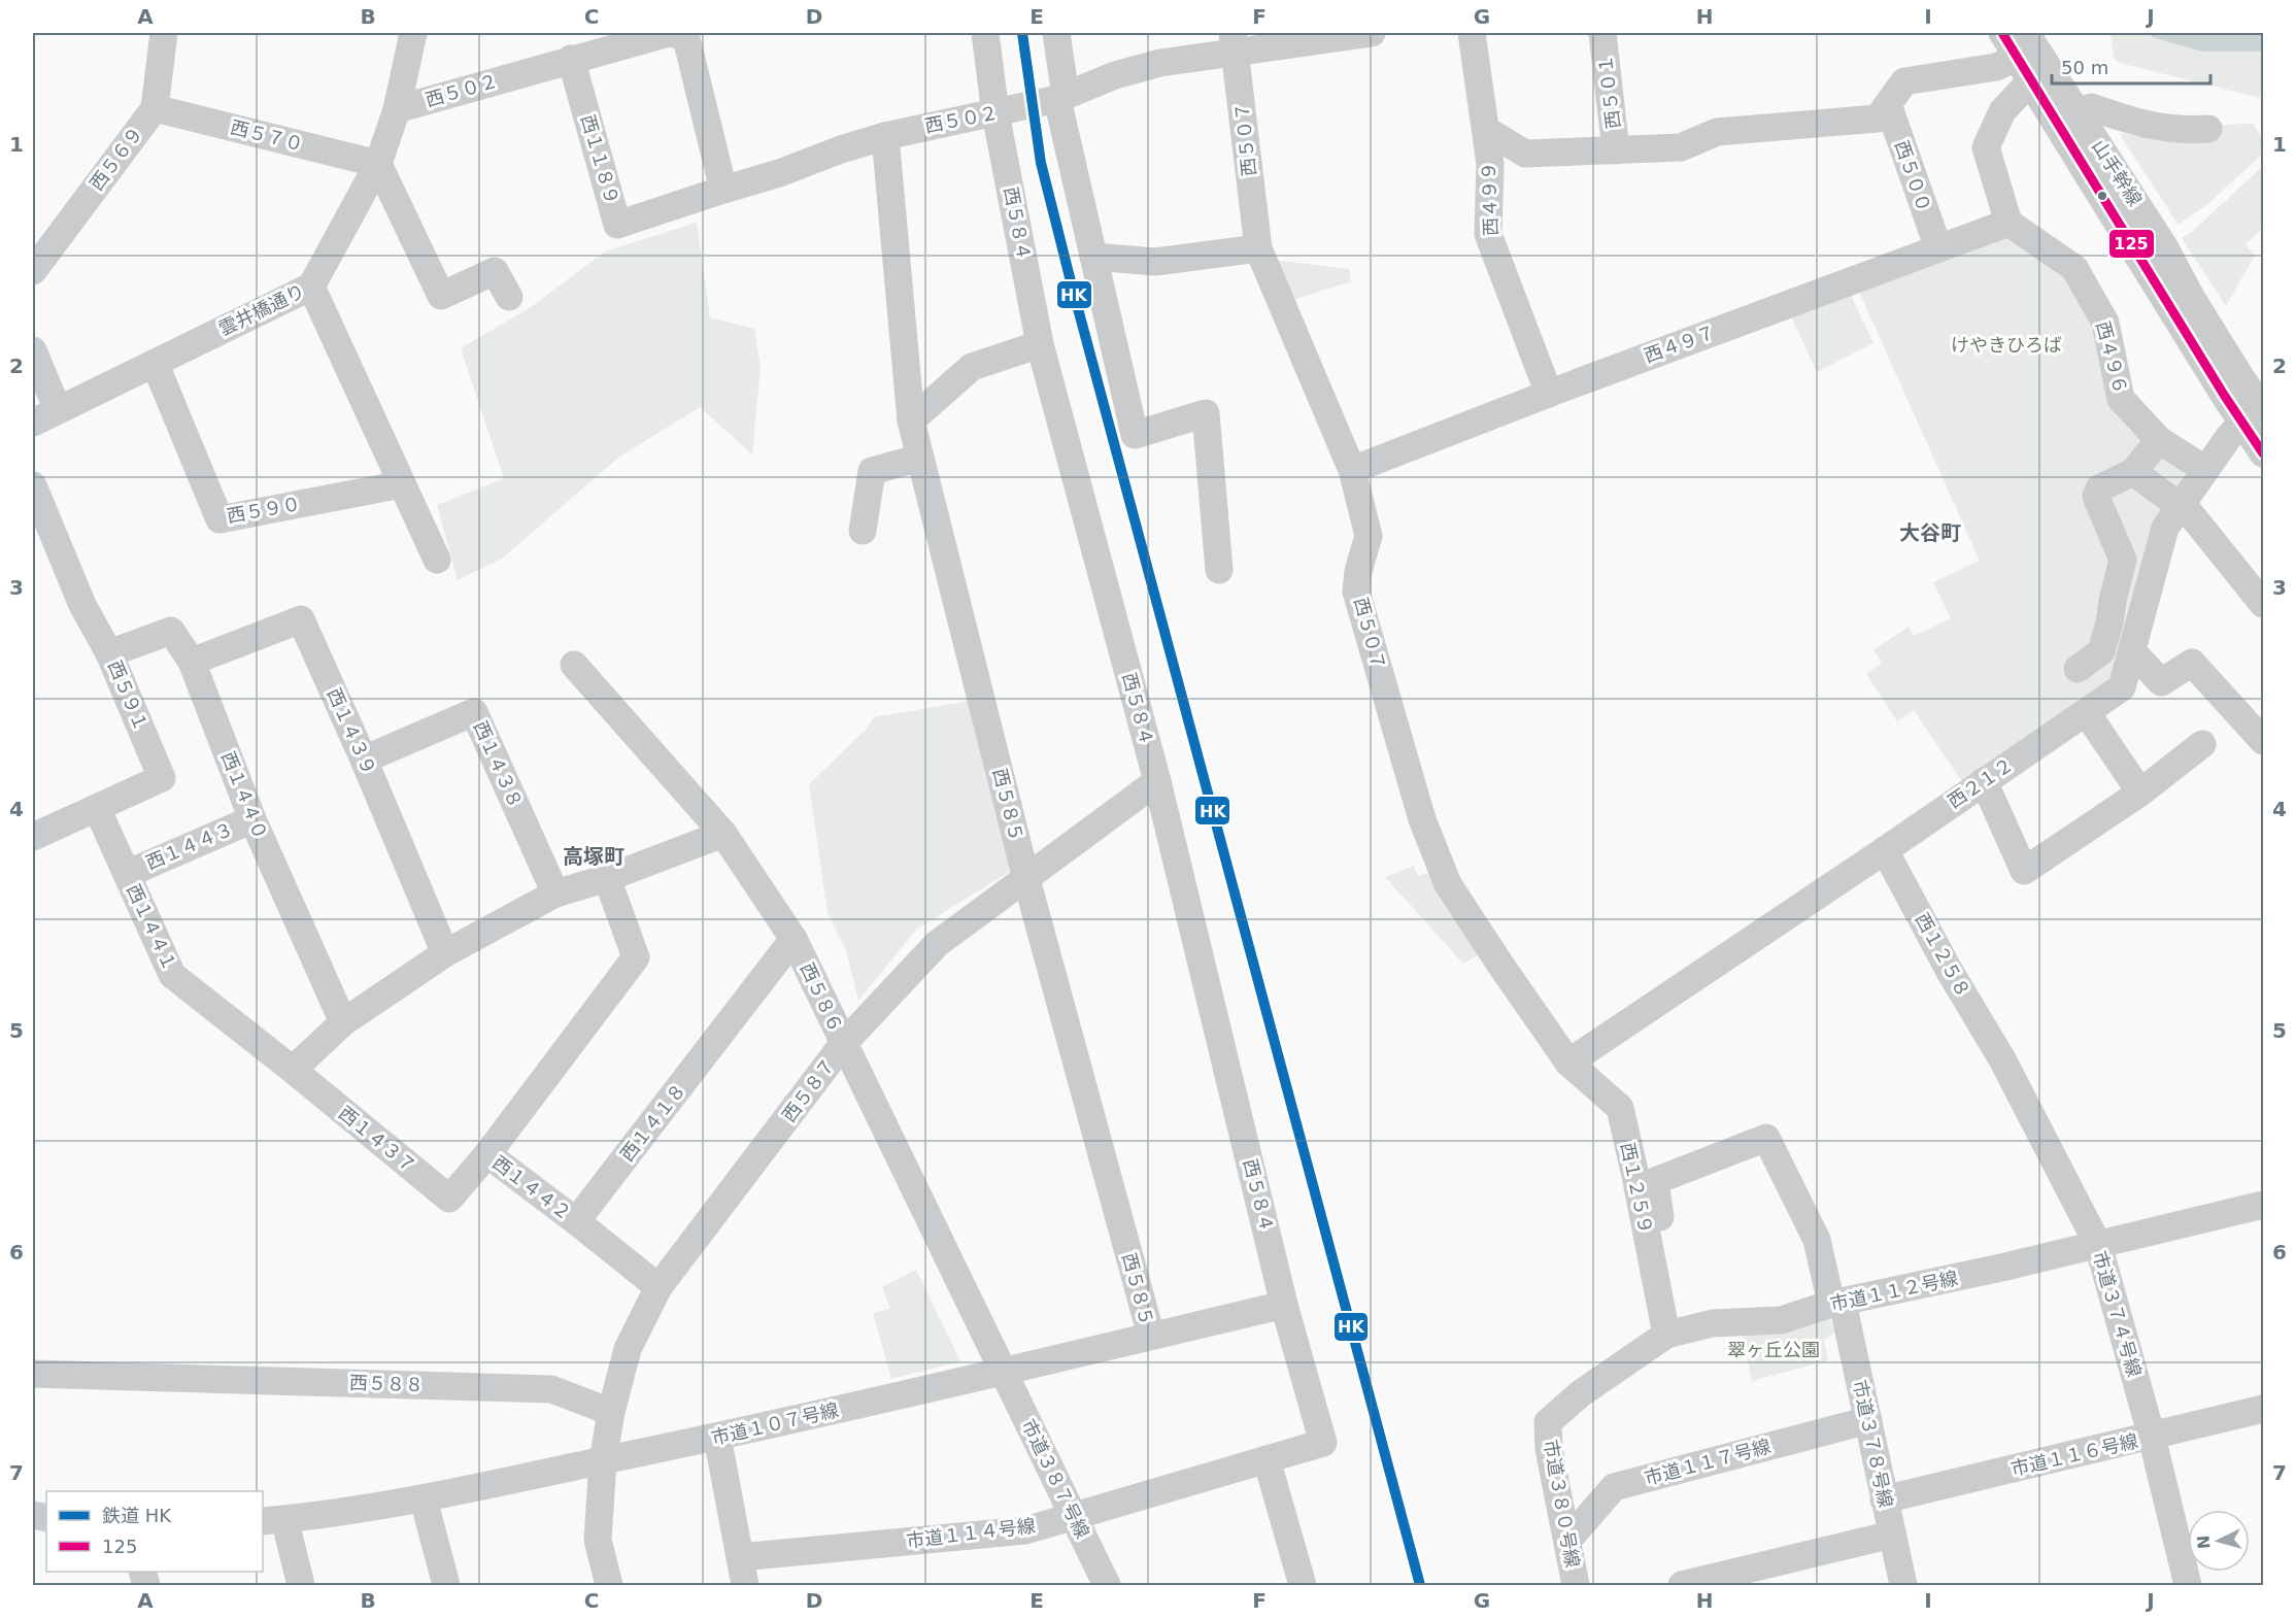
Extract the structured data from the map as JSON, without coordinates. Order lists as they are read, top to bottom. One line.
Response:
{"streets":{"street":["西５０２","西５０１","西５７０","西５０７","西５６９","西１１８９","山手幹線","西５００","西４９９","西５８４","雲井橋通り","西４９７","西４９６","西５９０","西５９１","西１４３９","西１４３８","西２１２","西１４４０","西５８５","西１４４３","西１４４１","西１２５８","西５８６","西５８７","西１４１８","西１４３７","西１４４２","西１２５９","市道１１２号線","市道３７４号線","西５８８","市道１０７号線","市道３７８号線","市道１１６号線","市道１１７号線","市道３８７号線","市道３８０号線","市道１１４号線"]},"crossings":[["西５０２","西５０７"],["西５０２","西１１８９"],["西５０２","西５８４"],["西５０２","雲井橋通り"],["西５０２","西５８５"],["西５７０","西５６９"],["西５７０","雲井橋通り"],["西５０７","西４９７"],["西５０７","西２１２"],["西５０７","西１２５９"],["山手幹線","西２１２"],["西５００","西４９７"],["西４９９","西４９７"],["西５８４","西５８７"],["西５８４","市道１０７号線"],["西５８４","市道１１４号線"],["雲井橋通り","西５９０"],["西４９７","西４９６"],["西４９６","西２１２"],["西５９１","西１４４０"],["西５９１","西１４４１"],["西１４３９","西１４３８"],["西１４３９","西１４４０"],["西２１２","西１２５８"],["西２１２","西１２５９"],["西１４４０","西１４４３"],["西５８５","西５８７"],["西５８５","市道１０７号線"],["西１４４３","西１４４１"],["西１４４１","西１４３７"],["西１２５８","市道３７４号線"],["西５８６","西５８７"],["西５８６","西１４１８"],["西５８６","市道１０７号線"],["西５８６","市道３８７号線"],["西５８７","西５８８"],["西５８７","市道１０７号線"],["西１４１８","西１４４２"],["西１４３７","西１４４２"],["西１２５９","市道１１２号線"],["西１２５９","市道３７８号線"],["市道１１２号線","市道３７４号線"],["市道１１２号線","市道３７８号線"],["市道１１２号線","市道３８０号線"],["市道３７４号線","市道１１６号線"],["市道１０７号線","市道３８７号線"],["市道３７８号線","市道１１６号線"],["市道３７８号線","市道１１７号線"],["市道１１７号線","市道３８０号線"],["市道３８７号線","市道１１４号線"]],"districts":["大谷町","高塚町"],"parks":["けやきひろば","翠ヶ丘公園"],"lines":["rail line HK","transit line 125"],"legend":["鉄道 HK","125"],"scale_bar":"50 m","north":"left","grid":{"columns":["A","B","C","D","E","F","G","H","I","J"],"rows":["1","2","3","4","5","6","7"]}}
